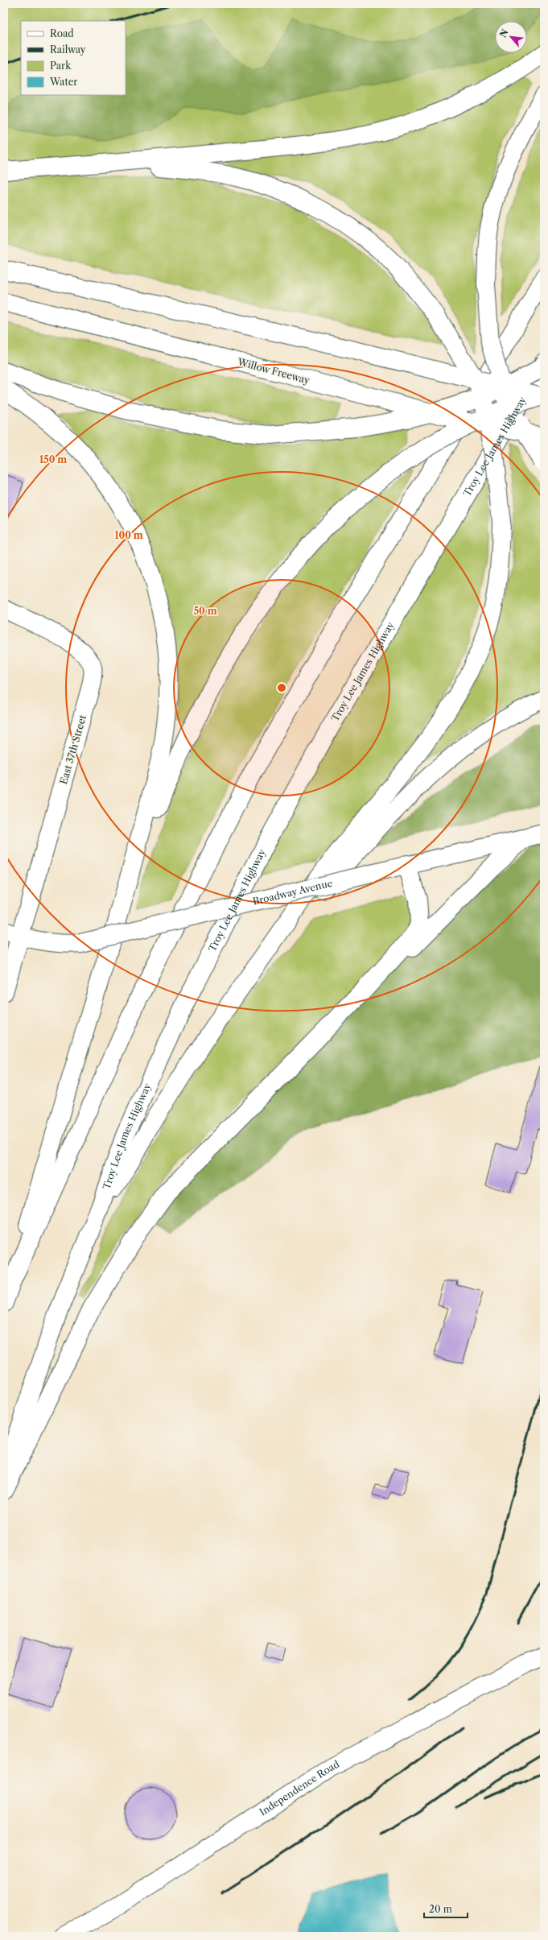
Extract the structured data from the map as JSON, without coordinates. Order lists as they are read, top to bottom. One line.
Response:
{"streets":{"main road":["Willow Freeway","Troy Lee James Highway","East 37th Street","Broadway Avenue","Independence Road"]},"crossings":[["East 37th Street","Broadway Avenue"]],"legend":["Road","Railway","Park","Water"],"scale_bar":"20 m","north":"top left","rings":["150 m","100 m","50 m"]}
